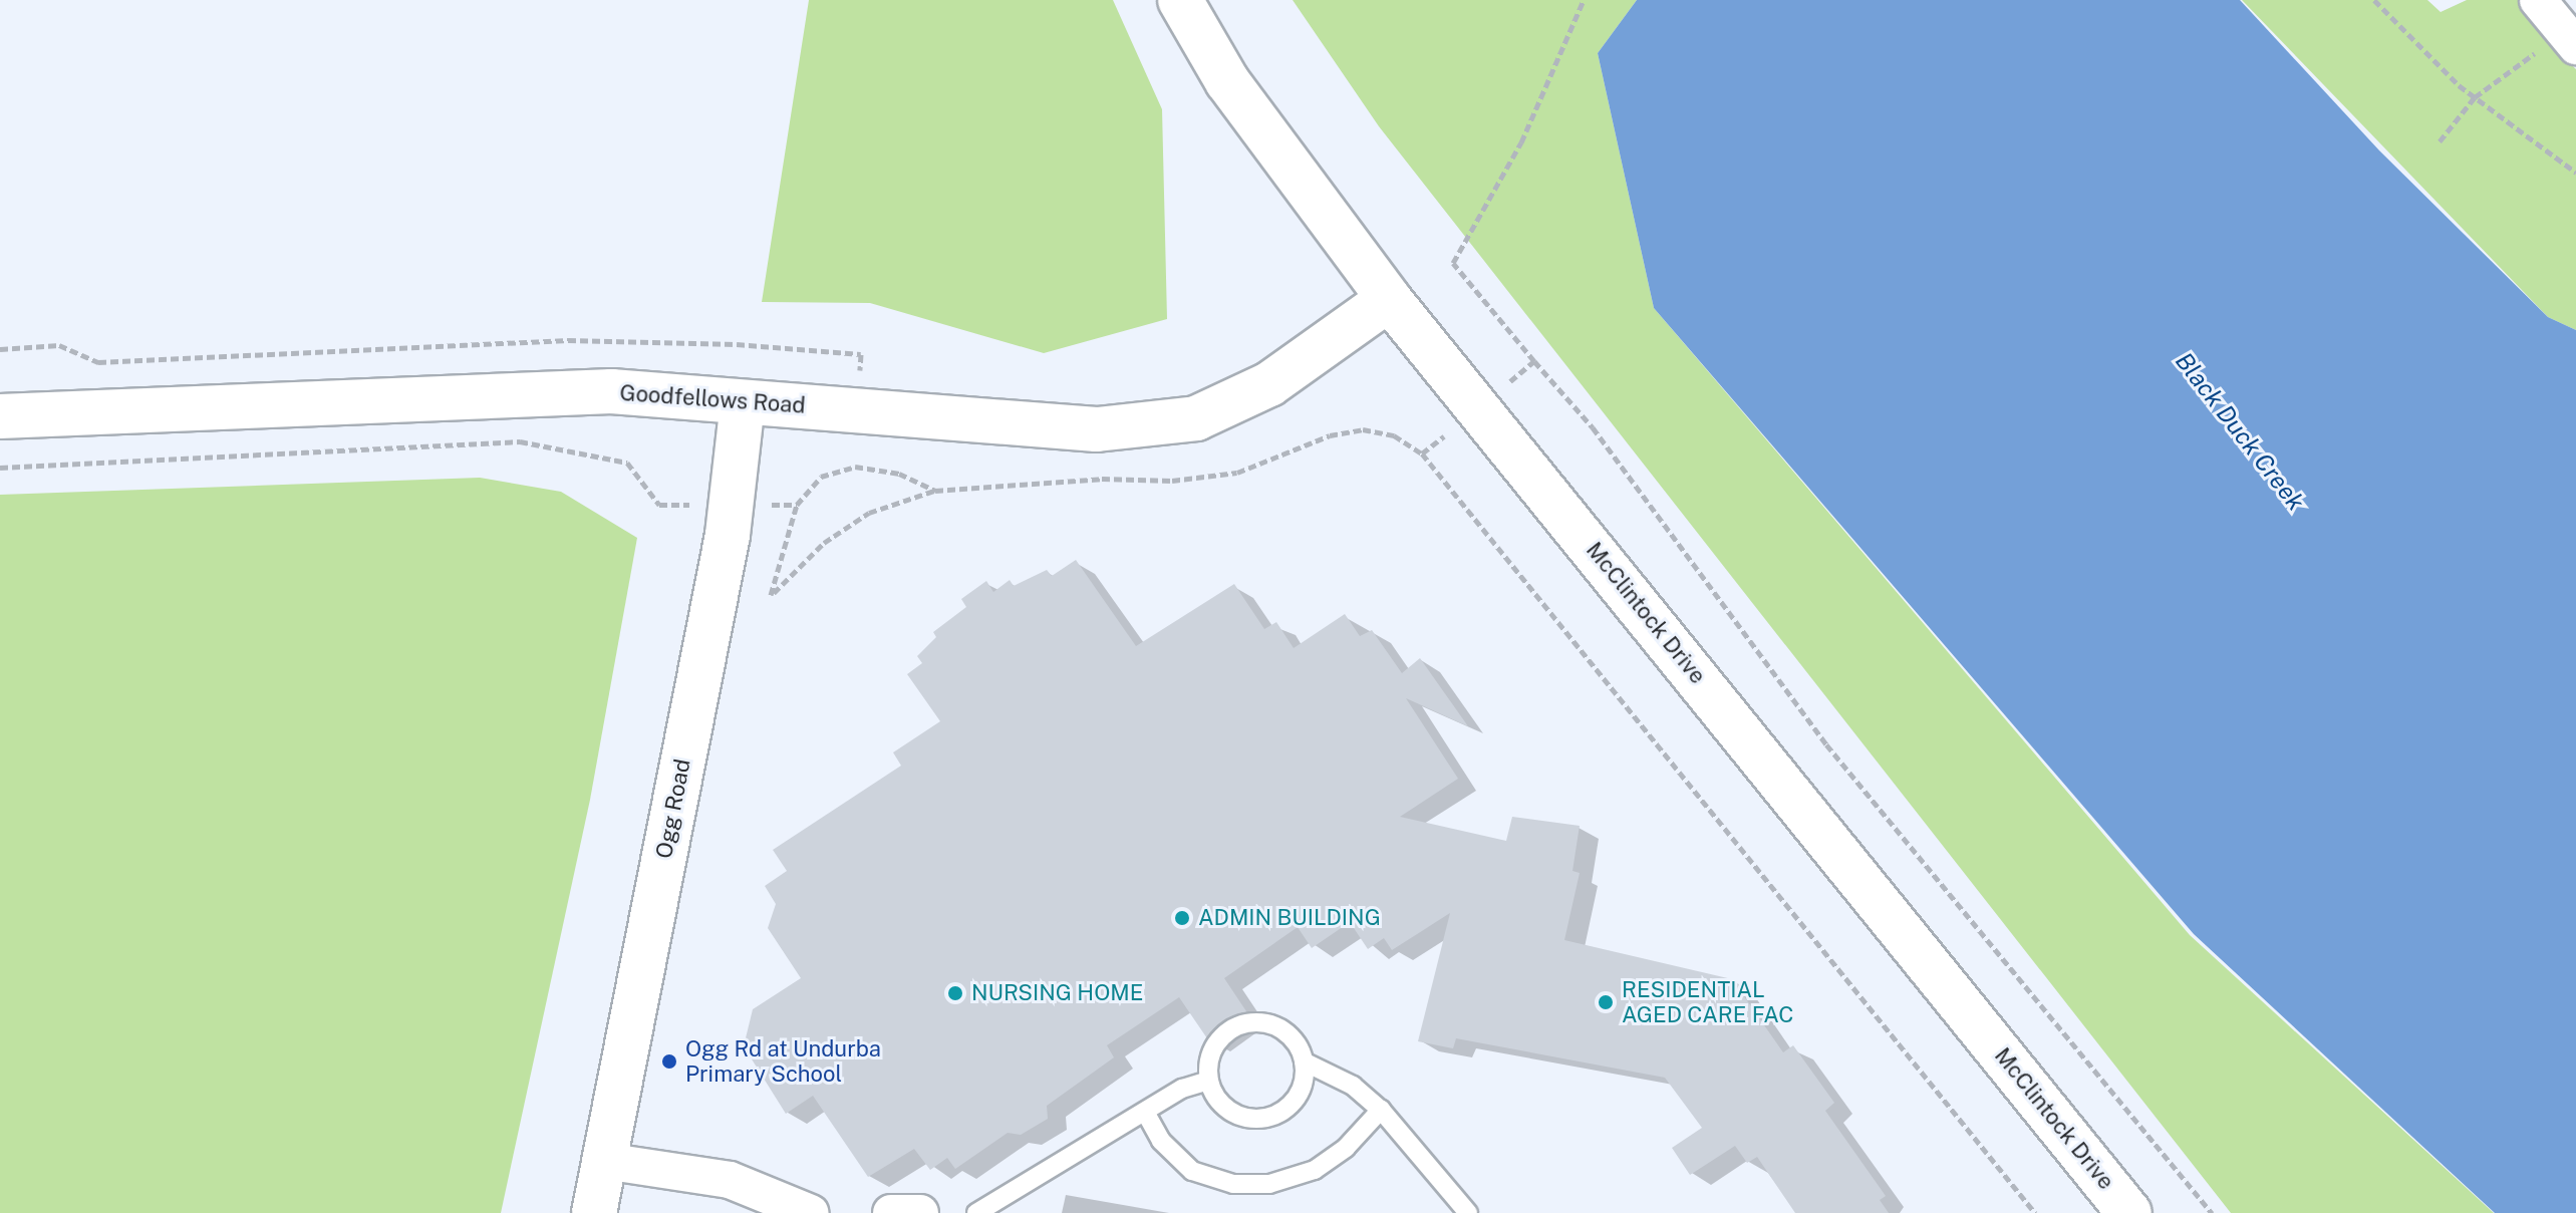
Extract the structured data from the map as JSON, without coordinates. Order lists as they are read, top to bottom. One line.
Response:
{"streets":{"street":["Goodfellows Road","McClintock Drive","Ogg Road"]},"crossings":[["Goodfellows Road","McClintock Drive"],["Goodfellows Road","Ogg Road"]],"water":["Black Duck Creek"],"places":["ADMIN BUILDING","NURSING HOME","RESIDENTIAL AGED CARE FAC","Ogg Rd at Undurba Primary School"]}
